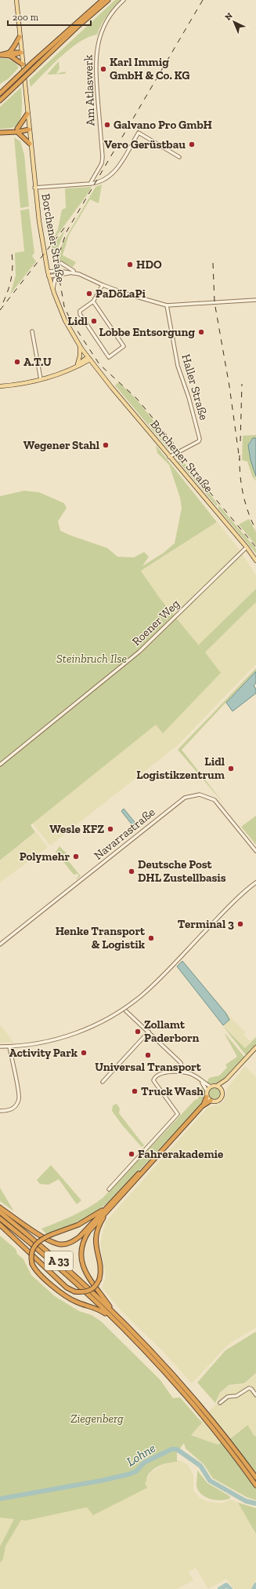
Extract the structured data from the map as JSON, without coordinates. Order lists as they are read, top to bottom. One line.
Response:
{"streets":{"highway":["A 33"],"main road":["Borchener Straße"],"street":["Am Atlaswerk","Haller Straße","Roener Weg","Navarrastraße"]},"crossings":[["Borchener Straße","Haller Straße"],["Borchener Straße","Roener Weg"]],"water":["Lohne"],"parks":["Steinbruch Ilse","Ziegenberg"],"places":["Karl Immig GmbH & Co. KG","Galvano Pro GmbH","Vero Gerüstbau","HDO","PaDöLaPi","Lidl","Lobbe Entsorgung","A.T.U","Wegener Stahl","Lidl Logistikzentrum","Wesle KFZ","Polymehr","Deutsche Post DHL Zustellbasis","Terminal 3","Henke Transport & Logistik","Zollamt Paderborn","Activity Park","Universal Transport","Truck Wash","Fahrerakademie"],"scale_bar":"200 m","north":"top left"}
